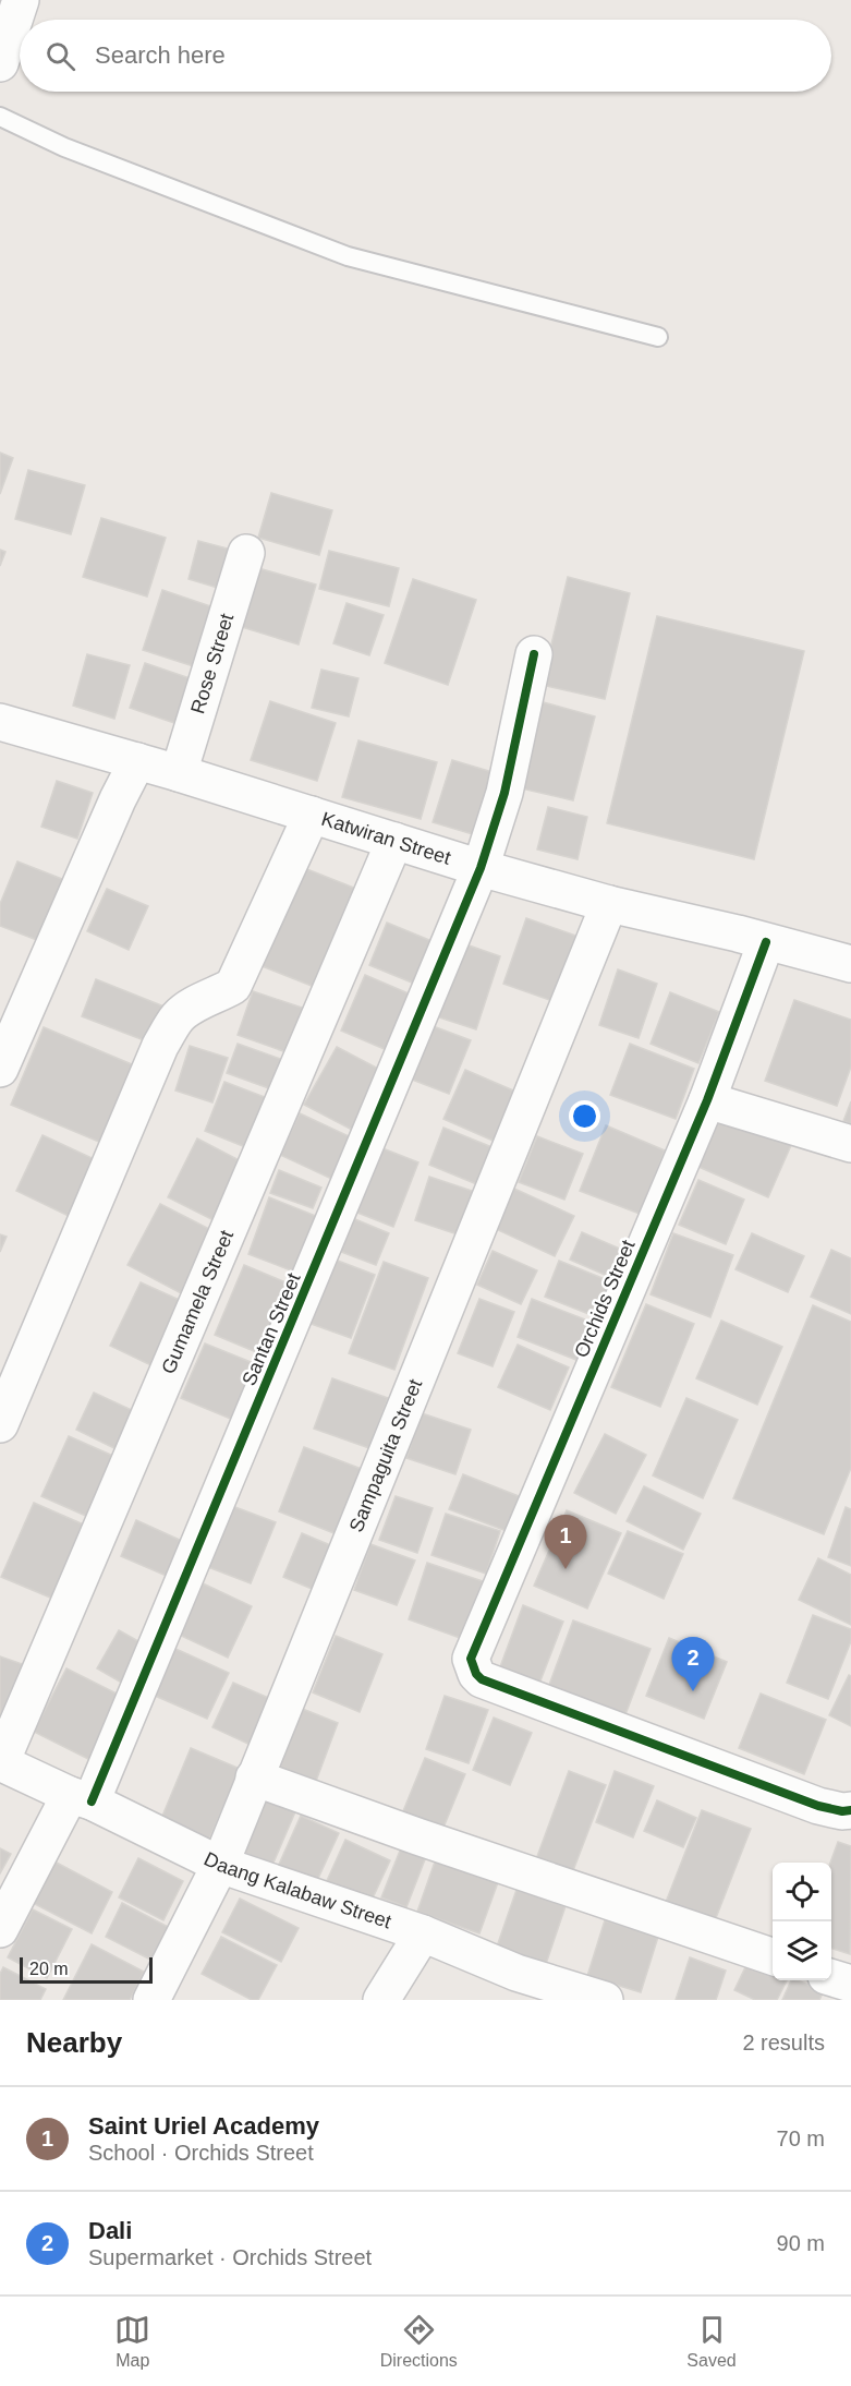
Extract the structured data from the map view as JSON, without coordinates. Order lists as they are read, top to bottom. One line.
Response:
{"streets":{"street":["Rose Street","Katwiran Street","Orchids Street","Gumamela Street","Santan Street","Sampaguita Street","Daang Kalabaw Street"]},"crossings":[["Rose Street","Katwiran Street"],["Katwiran Street","Orchids Street"],["Katwiran Street","Gumamela Street"],["Katwiran Street","Santan Street"],["Katwiran Street","Sampaguita Street"],["Gumamela Street","Daang Kalabaw Street"],["Santan Street","Daang Kalabaw Street"],["Sampaguita Street","Daang Kalabaw Street"]],"scale_bar":"20 m","page":{"search":"Search here","pins":["1","2"],"scale":"20 m","heading":["Nearby","2 results"],"list":[{"mark":"1","name":"Saint Uriel Academy","note":"School · Orchids Street","value":"70 m"},{"mark":"2","name":"Dali","note":"Supermarket · Orchids Street","value":"90 m"}],"nav":["Map","Directions","Saved"]}}
